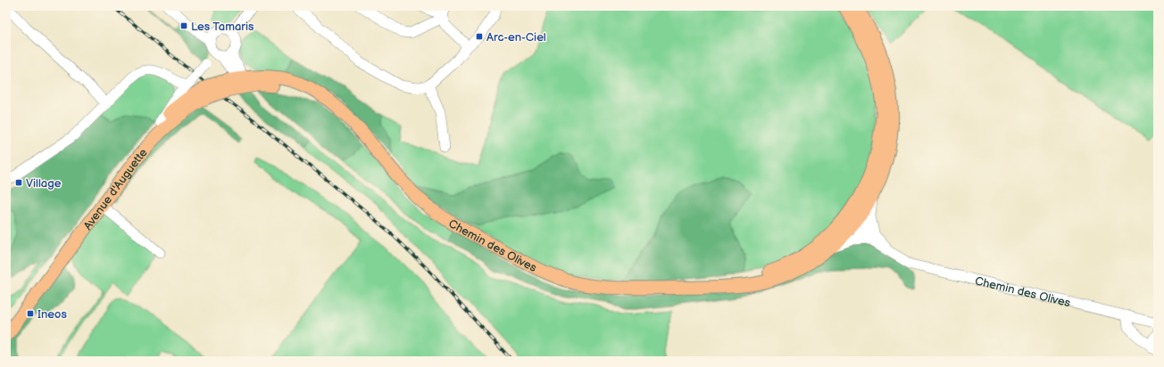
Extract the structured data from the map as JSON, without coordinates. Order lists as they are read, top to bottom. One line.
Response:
{"streets":{"main road":["Avenue d'Auguette","Chemin des Olives"]},"crossings":[["Avenue d'Auguette","Chemin des Olives"]],"places":{"transit":["Les Tamaris","Arc-en-Ciel","Village","Ineos"]}}
